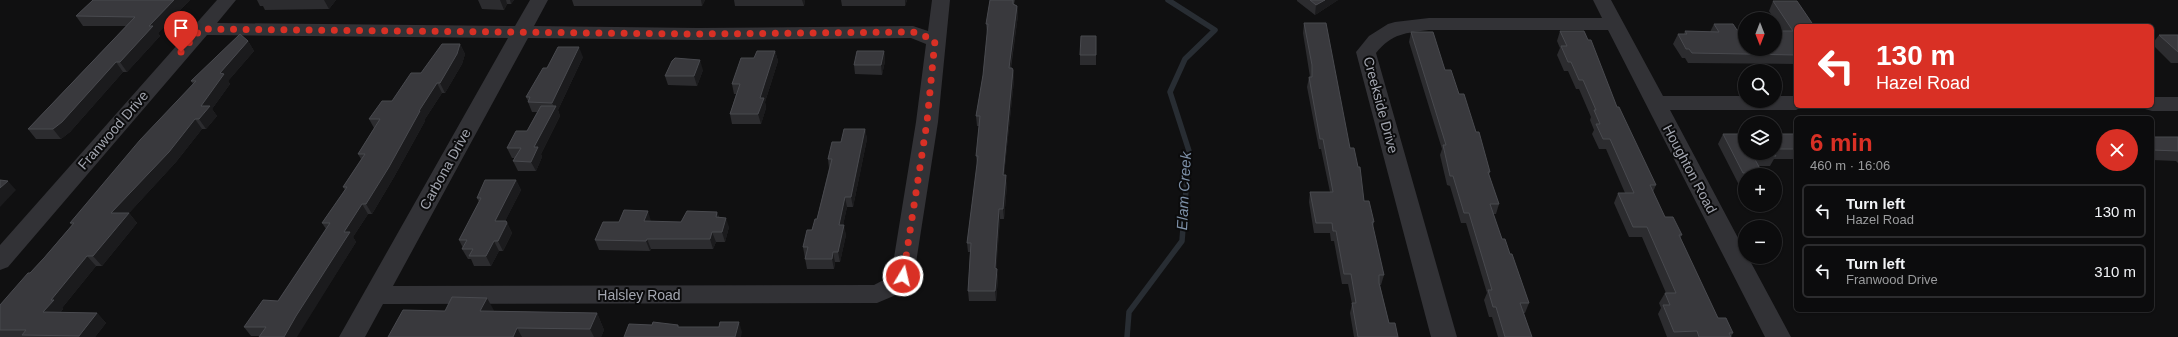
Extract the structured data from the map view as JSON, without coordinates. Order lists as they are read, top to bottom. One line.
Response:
{"streets":{"street":["Creekside Drive","Franwood Drive","Carbona Drive","Houghton Road","Halsley Road"]},"crossings":[["Creekside Drive","Houghton Road"],["Carbona Drive","Halsley Road"]],"water":["Elam Creek"],"north":"bottom","page":{"map_buttons":["+","−"],"turn":["130 m","Hazel Road"],"heading":["6 min","460 m · 16:06"],"list":[{"name":"Turn left","note":"Hazel Road","value":"130 m"},{"name":"Turn left","note":"Franwood Drive","value":"310 m"}]}}
